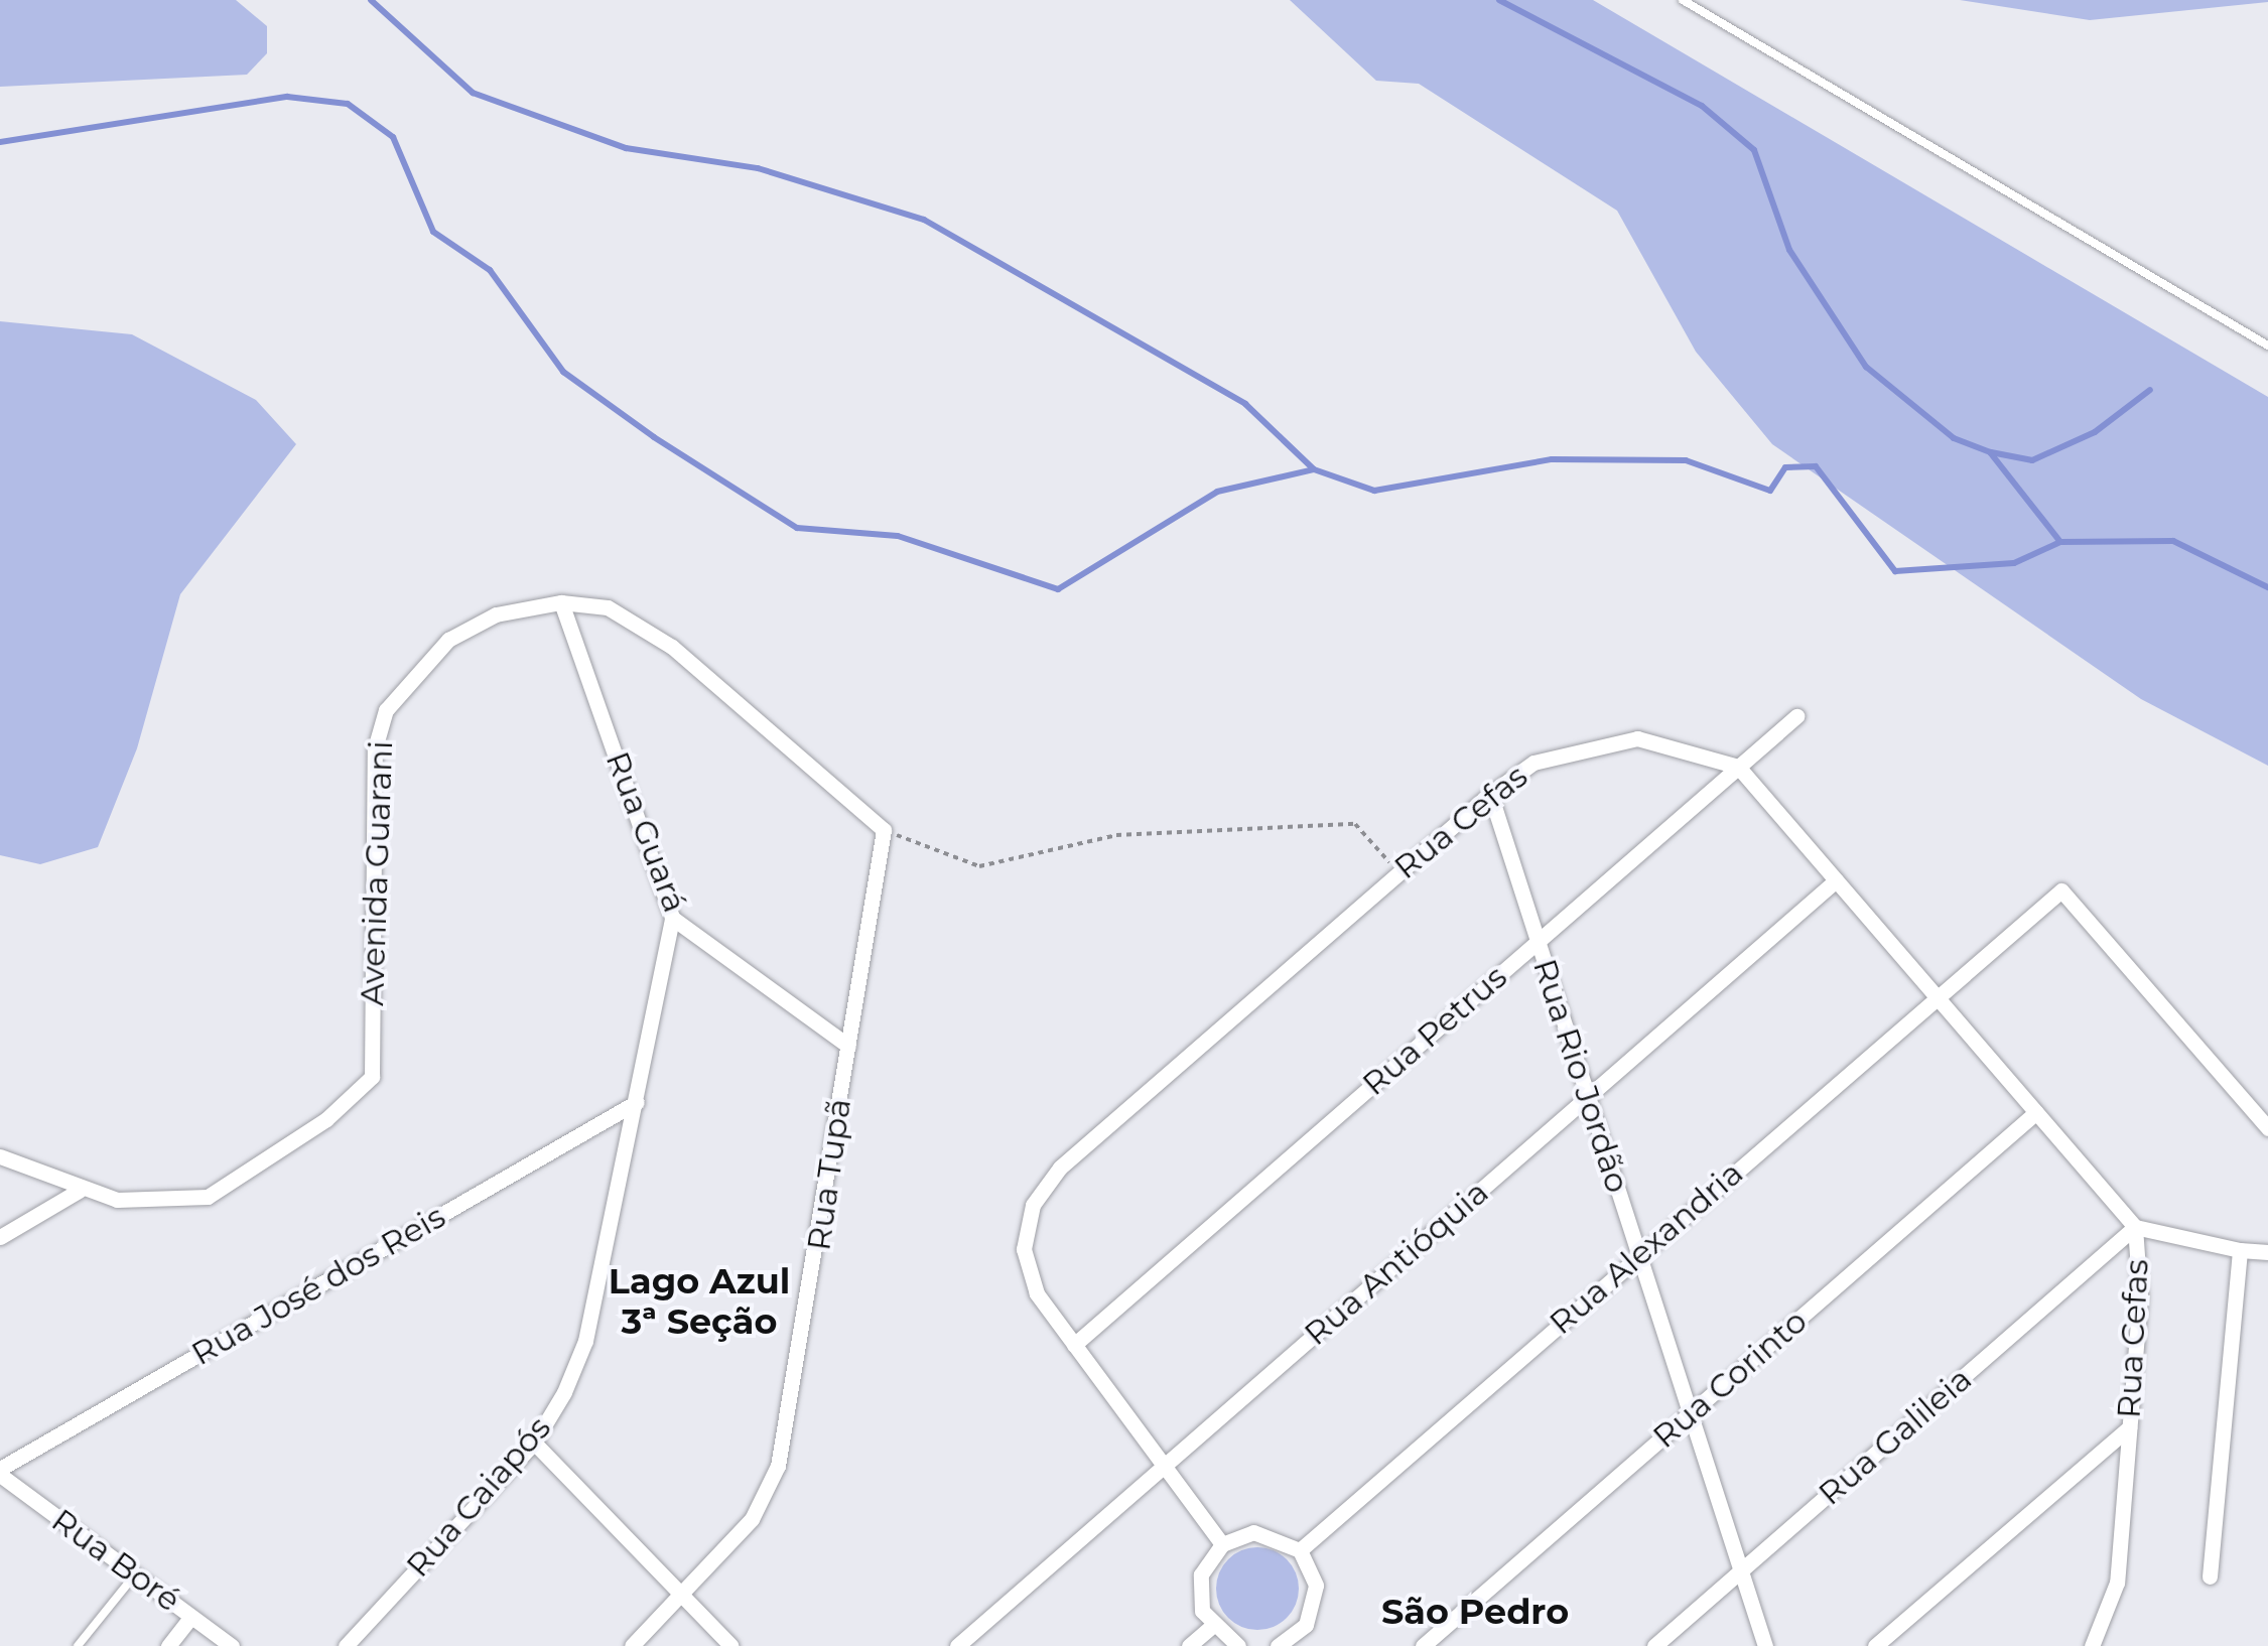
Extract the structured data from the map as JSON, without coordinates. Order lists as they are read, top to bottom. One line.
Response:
{"streets":{"street":["Rua Cefas","Rua Guará","Avenida Guarani","Rua Petrus","Rua Rio Jordão","Rua Tupã","Rua Alexandria","Rua Antióquia","Rua José dos Reis","Rua Corinto","Rua Galileia","Rua Caiapós","Rua Boré"]},"crossings":[["Rua Cefas","Rua Petrus"],["Rua Cefas","Rua Rio Jordão"],["Rua Cefas","Rua Alexandria"],["Rua Cefas","Rua Antióquia"],["Rua Cefas","Rua Corinto"],["Rua Cefas","Rua Galileia"],["Rua Guará","Avenida Guarani"],["Rua Guará","Rua Tupã"],["Rua Guará","Rua Caiapós"],["Avenida Guarani","Rua Tupã"],["Rua Petrus","Rua Rio Jordão"],["Rua Rio Jordão","Rua Alexandria"],["Rua Rio Jordão","Rua Antióquia"],["Rua Rio Jordão","Rua Corinto"],["Rua Rio Jordão","Rua Galileia"],["Rua José dos Reis","Rua Caiapós"],["Rua José dos Reis","Rua Boré"]],"districts":["Lago Azul 3ª Seção","São Pedro"]}
